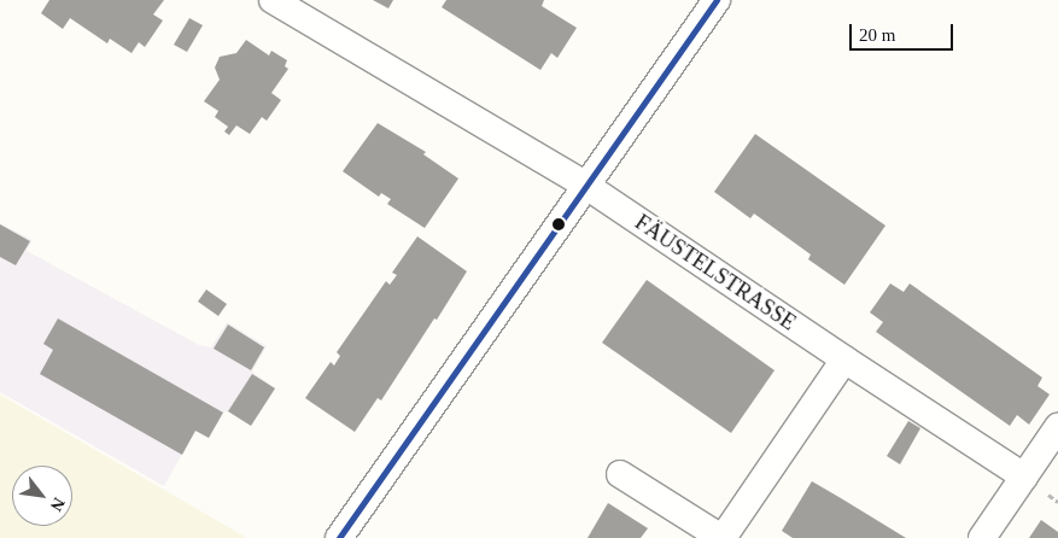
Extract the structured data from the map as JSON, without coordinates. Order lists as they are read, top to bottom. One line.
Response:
{"streets":{"street":["FÄUSTELSTRASSE"]},"scale_bar":"20 m","north":"bottom right"}
